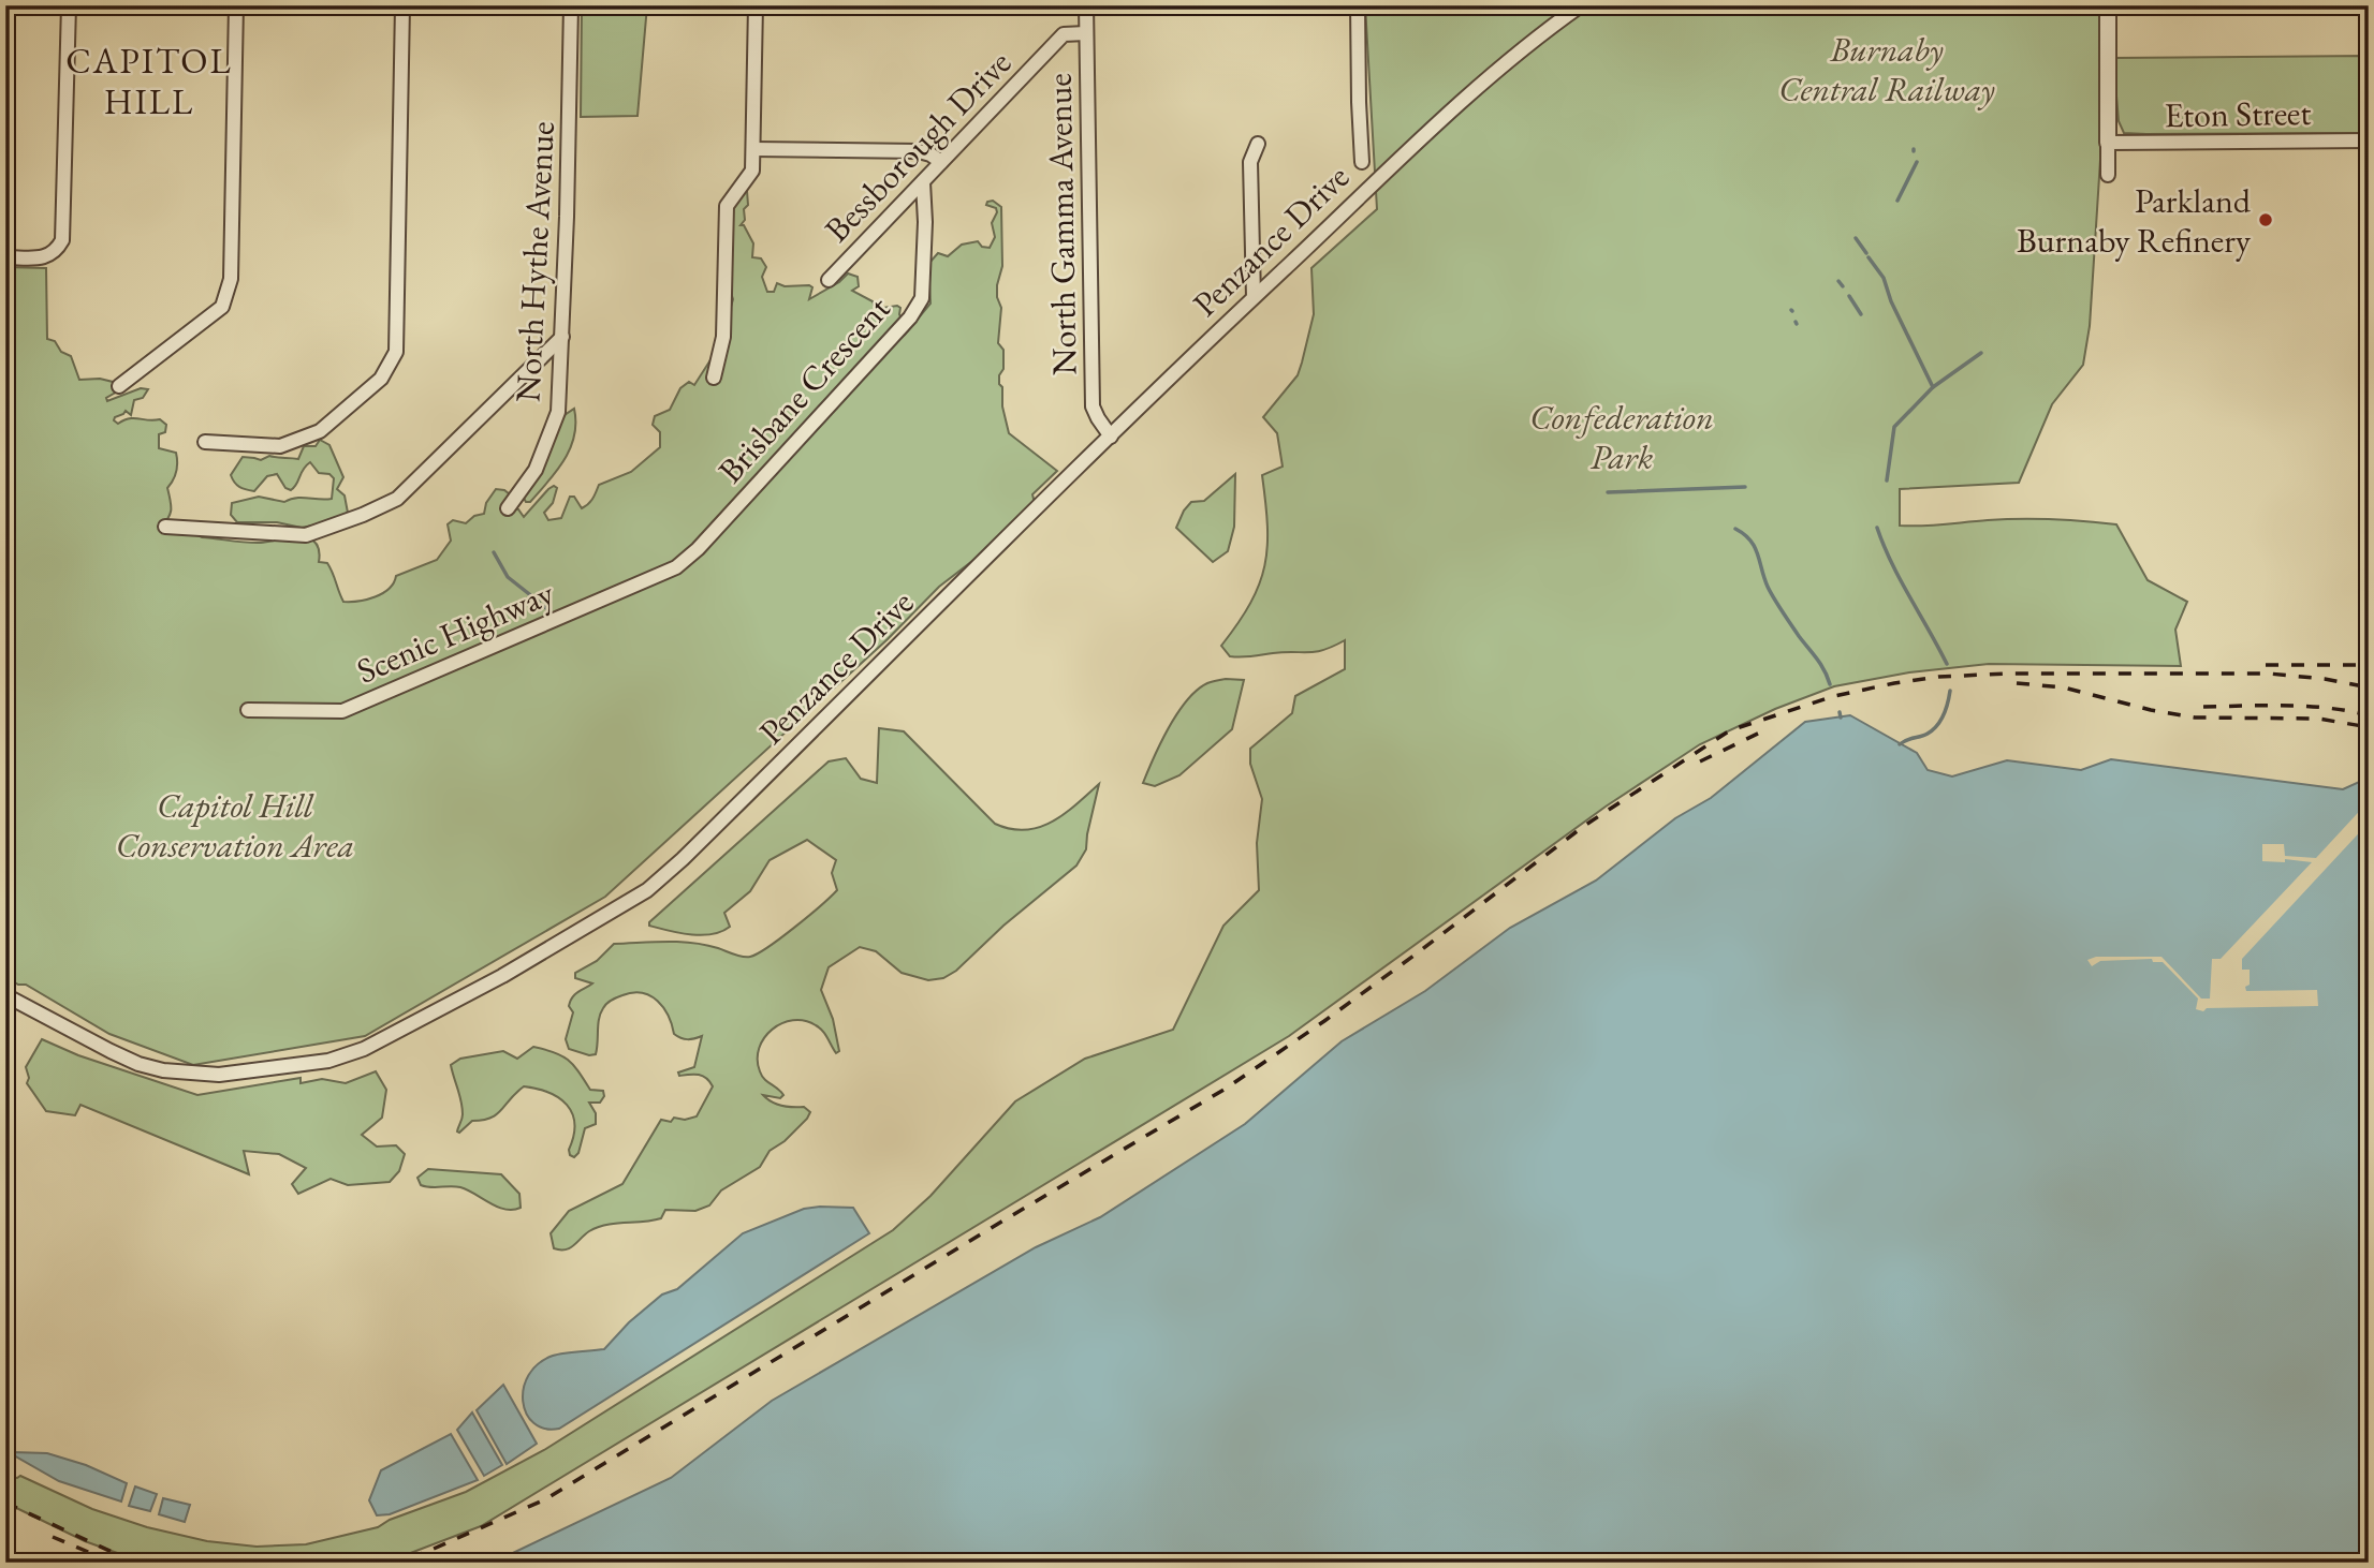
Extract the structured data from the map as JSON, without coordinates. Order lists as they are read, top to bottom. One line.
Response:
{"streets":{"street":["Eton Street","Bessborough Drive","North Gamma Avenue","Penzance Drive","North Hythe Avenue","Brisbane Crescent","Scenic Highway"]},"crossings":[["Bessborough Drive","North Gamma Avenue"],["Bessborough Drive","Brisbane Crescent"],["North Gamma Avenue","Penzance Drive"],["Brisbane Crescent","Scenic Highway"]],"districts":["CAPITOL HILL"],"parks":["Burnaby Central Railway","Confederation Park","Capitol Hill Conservation Area"],"places":["Parkland Burnaby Refinery"]}
